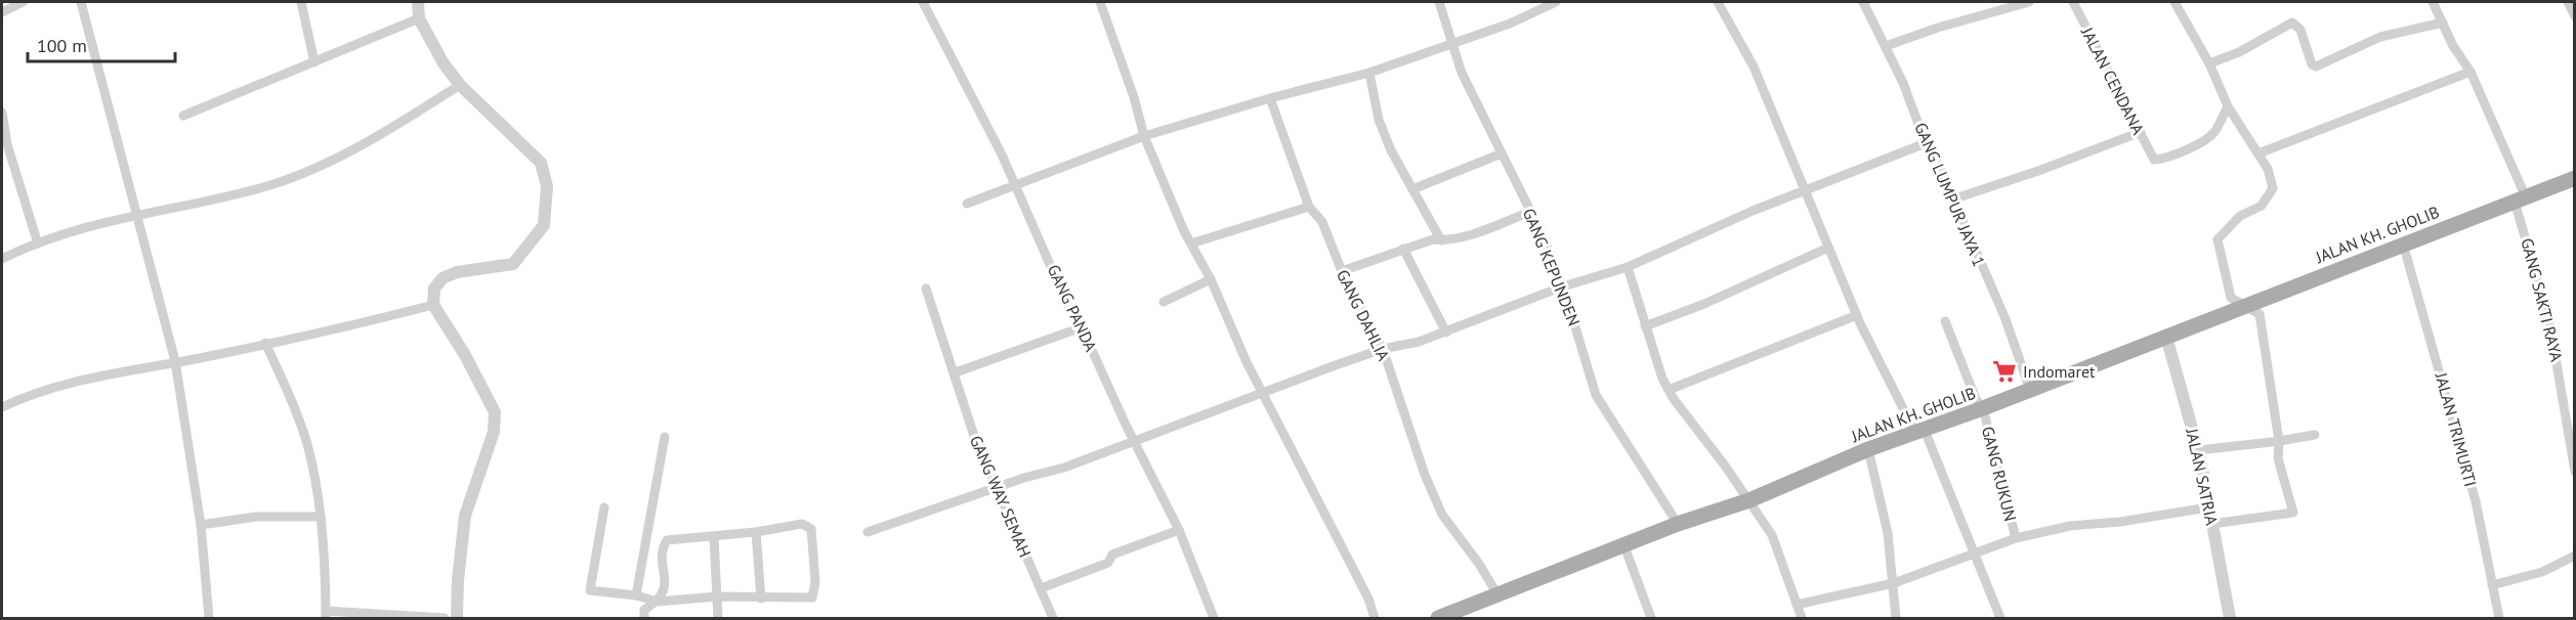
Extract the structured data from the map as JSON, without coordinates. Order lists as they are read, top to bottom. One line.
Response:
{"streets":{"main road":["JALAN KH. GHOLIB"],"street":["JALAN CENDANA","GANG LUMPUR JAYA 1","GANG KEPUNDEN","GANG SAKTI RAYA","GANG PANDA","GANG DAHLIA","JALAN TRIMURTI","GANG RUKUN","JALAN SATRIA","GANG WAY SEMAH"]},"crossings":[["GANG LUMPUR JAYA 1","JALAN KH. GHOLIB"],["JALAN KH. GHOLIB","GANG KEPUNDEN"],["JALAN KH. GHOLIB","GANG SAKTI RAYA"],["JALAN KH. GHOLIB","GANG DAHLIA"],["JALAN KH. GHOLIB","JALAN TRIMURTI"],["JALAN KH. GHOLIB","GANG RUKUN"],["JALAN KH. GHOLIB","JALAN SATRIA"]],"places":{"supermarket":["Indomaret"]},"scale_bar":"100 m"}
